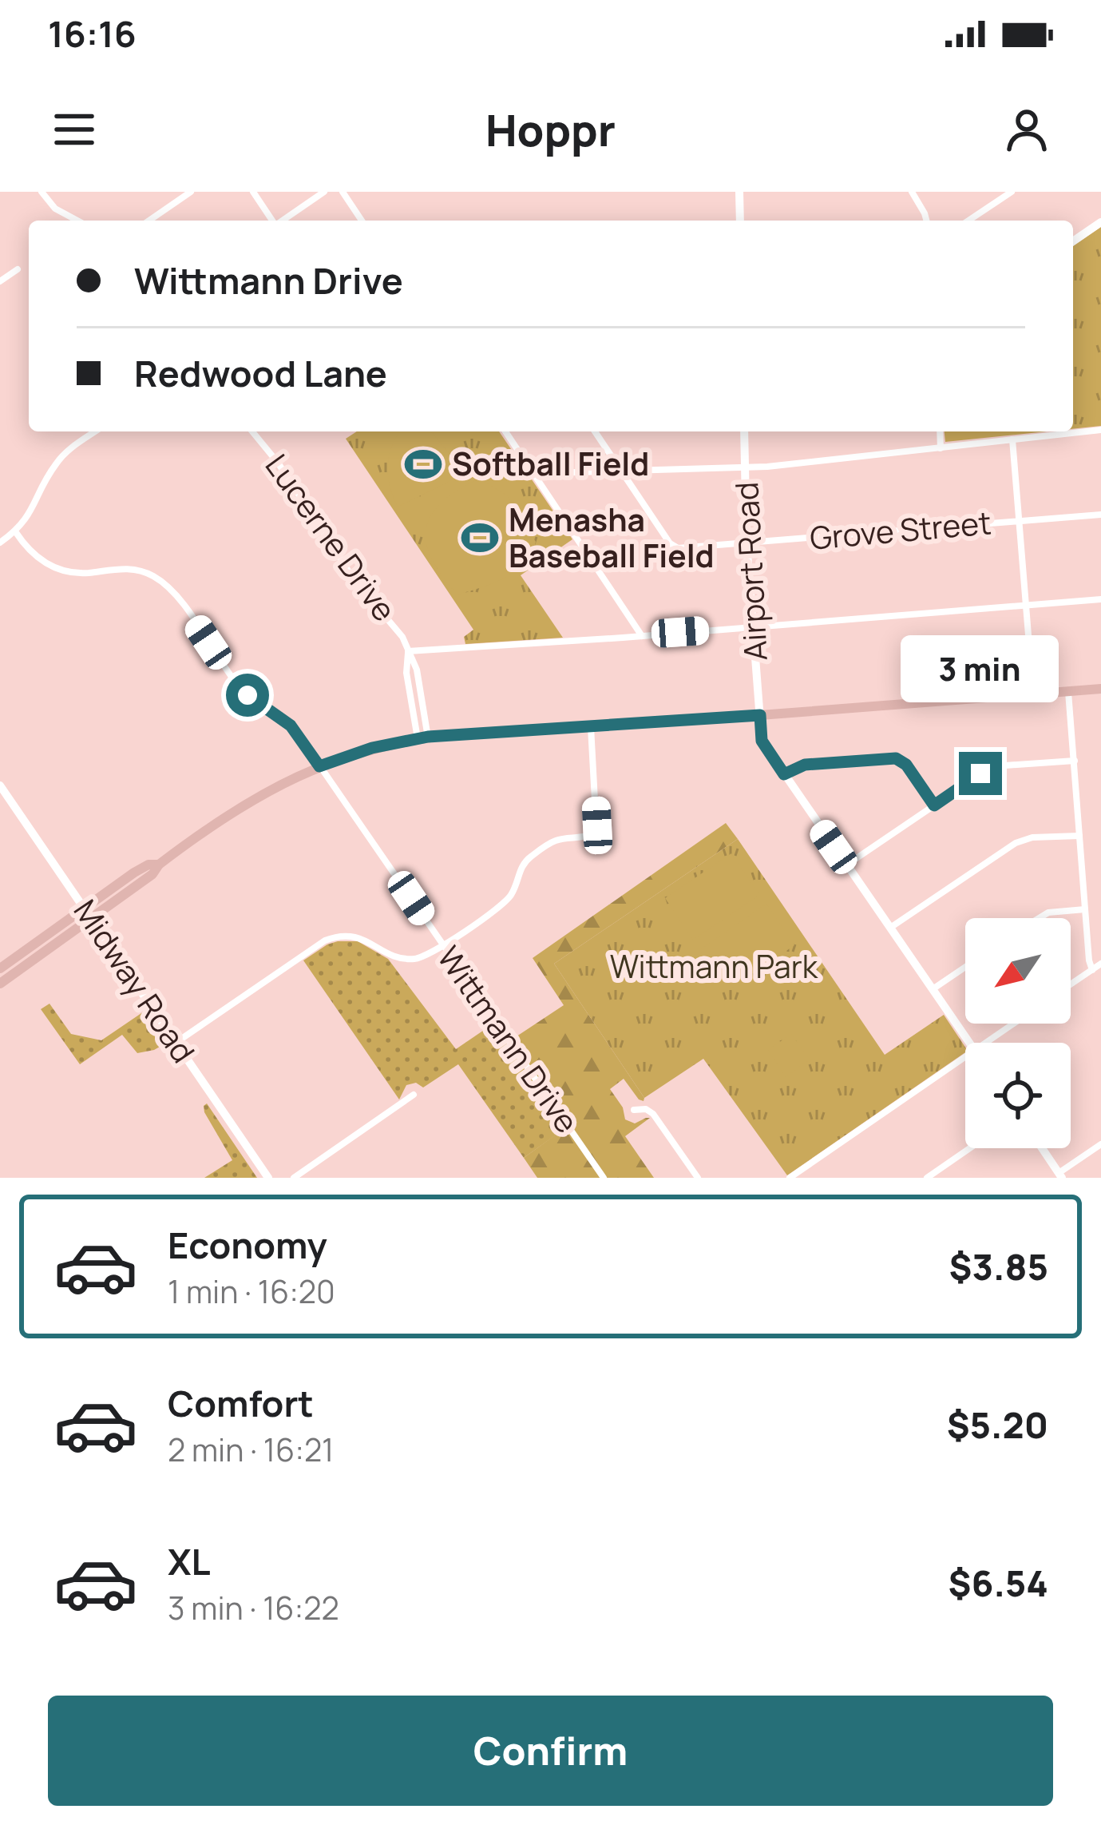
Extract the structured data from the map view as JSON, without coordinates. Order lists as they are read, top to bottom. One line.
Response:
{"streets":{"street":["Grove Street","Lucerne Drive","Airport Road","Midway Road","Wittmann Drive"]},"crossings":[["Grove Street","Airport Road"]],"parks":["Wittmann Park"],"places":{"sports":["Softball Field","Menasha Baseball Field"]},"north":"bottom left","page":{"status":"16:16","header":"Hoppr","banner":["Wittmann Drive","Redwood Lane"],"bubble":"3 min","list":[{"name":"Economy","note":"1 min · 16:20","value":"$3.85"},{"name":"Comfort","note":"2 min · 16:21","value":"$5.20"},{"name":"XL","note":"3 min · 16:22","value":"$6.54"}],"buttons":"Confirm"}}
